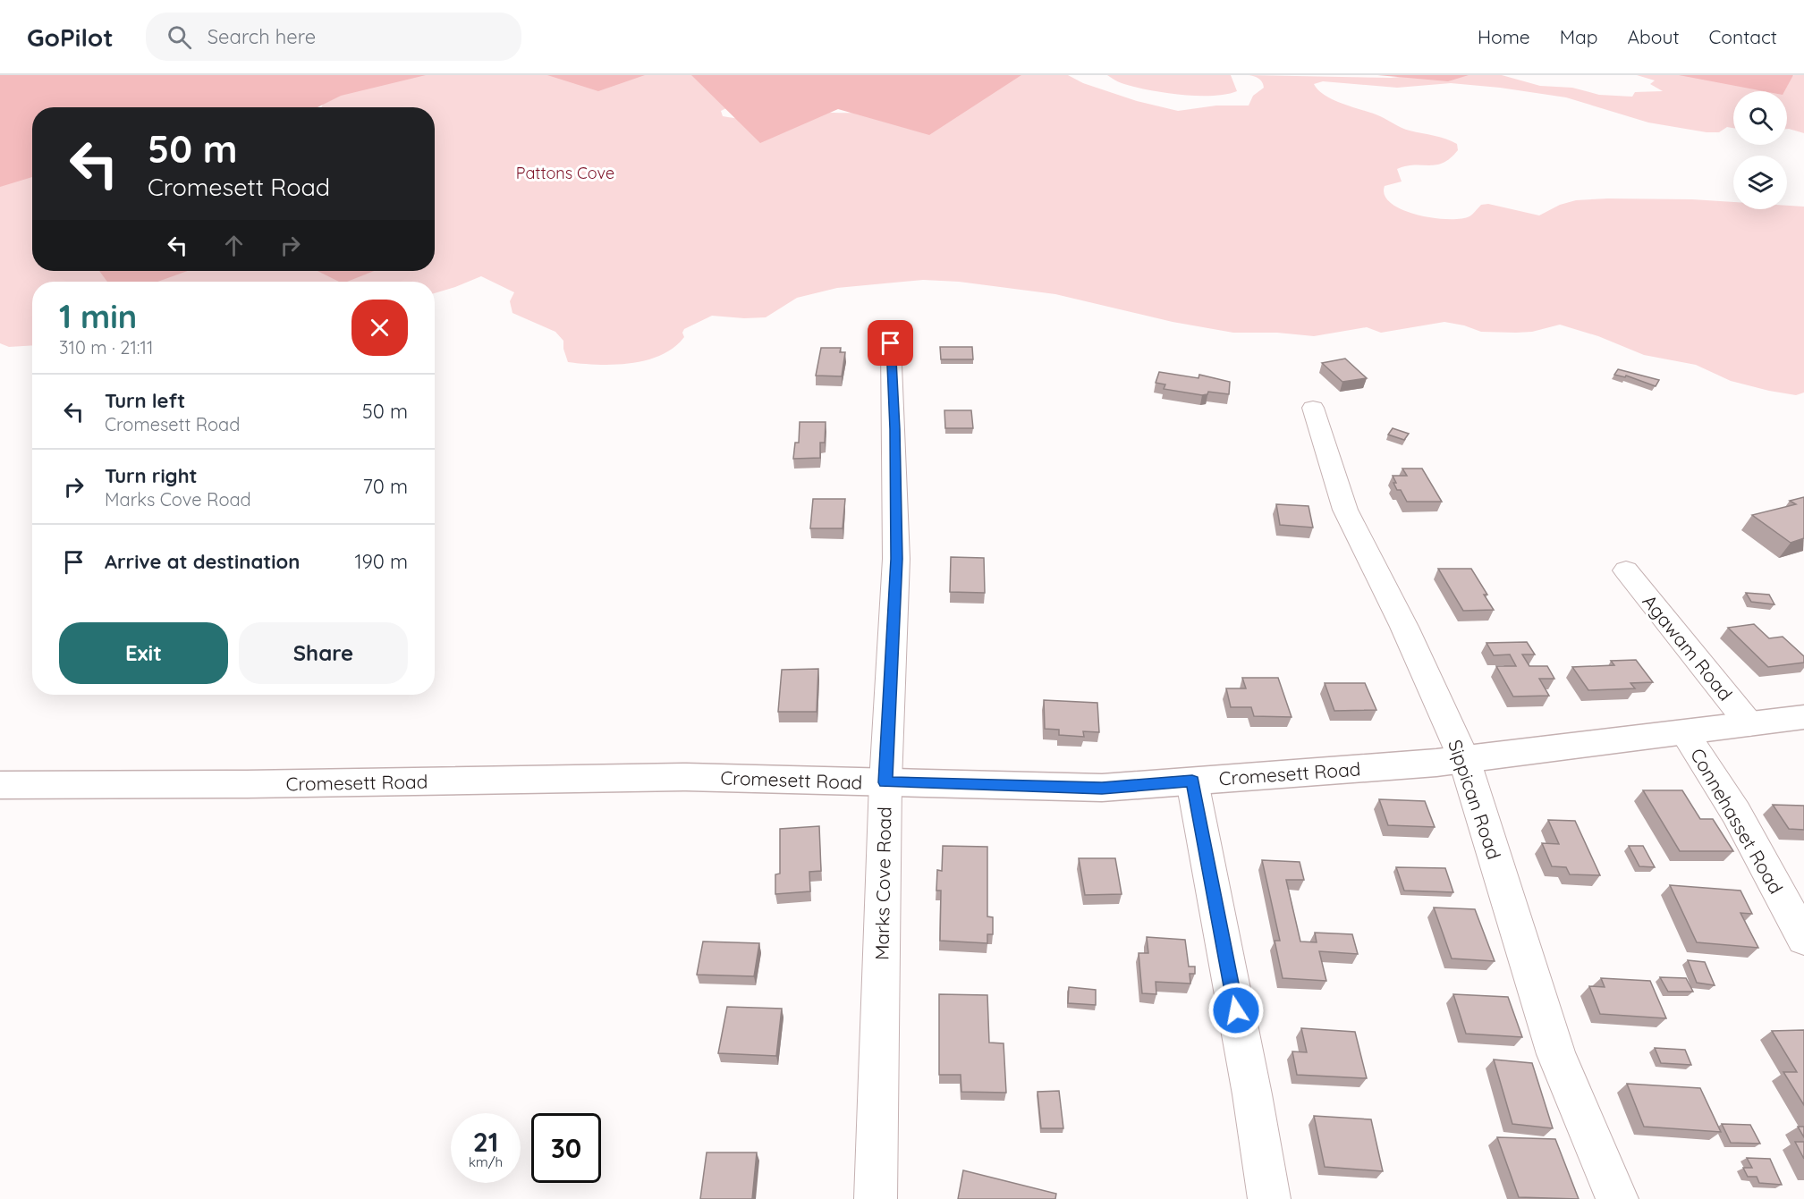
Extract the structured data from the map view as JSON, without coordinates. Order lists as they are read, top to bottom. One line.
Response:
{"streets":{"street":["Agawam Road","Cromesett Road","Sippican Road","Connehasset Road","Marks Cove Road"]},"crossings":[["Agawam Road","Cromesett Road"],["Cromesett Road","Sippican Road"],["Cromesett Road","Connehasset Road"],["Cromesett Road","Marks Cove Road"]],"parks":["Pattons Cove"],"page":{"header":"GoPilot","search":"Search here","nav":["Home","Map","About","Contact"],"turn":["50 m","Cromesett Road"],"heading":["1 min","310 m · 21:11"],"list":[{"name":"Turn left","note":"Cromesett Road","value":"50 m"},{"name":"Turn right","note":"Marks Cove Road","value":"70 m"},{"name":"Arrive at destination","value":"190 m"}],"buttons":["Exit","Share"],"speed":"21 km/h","limit":"30"}}
